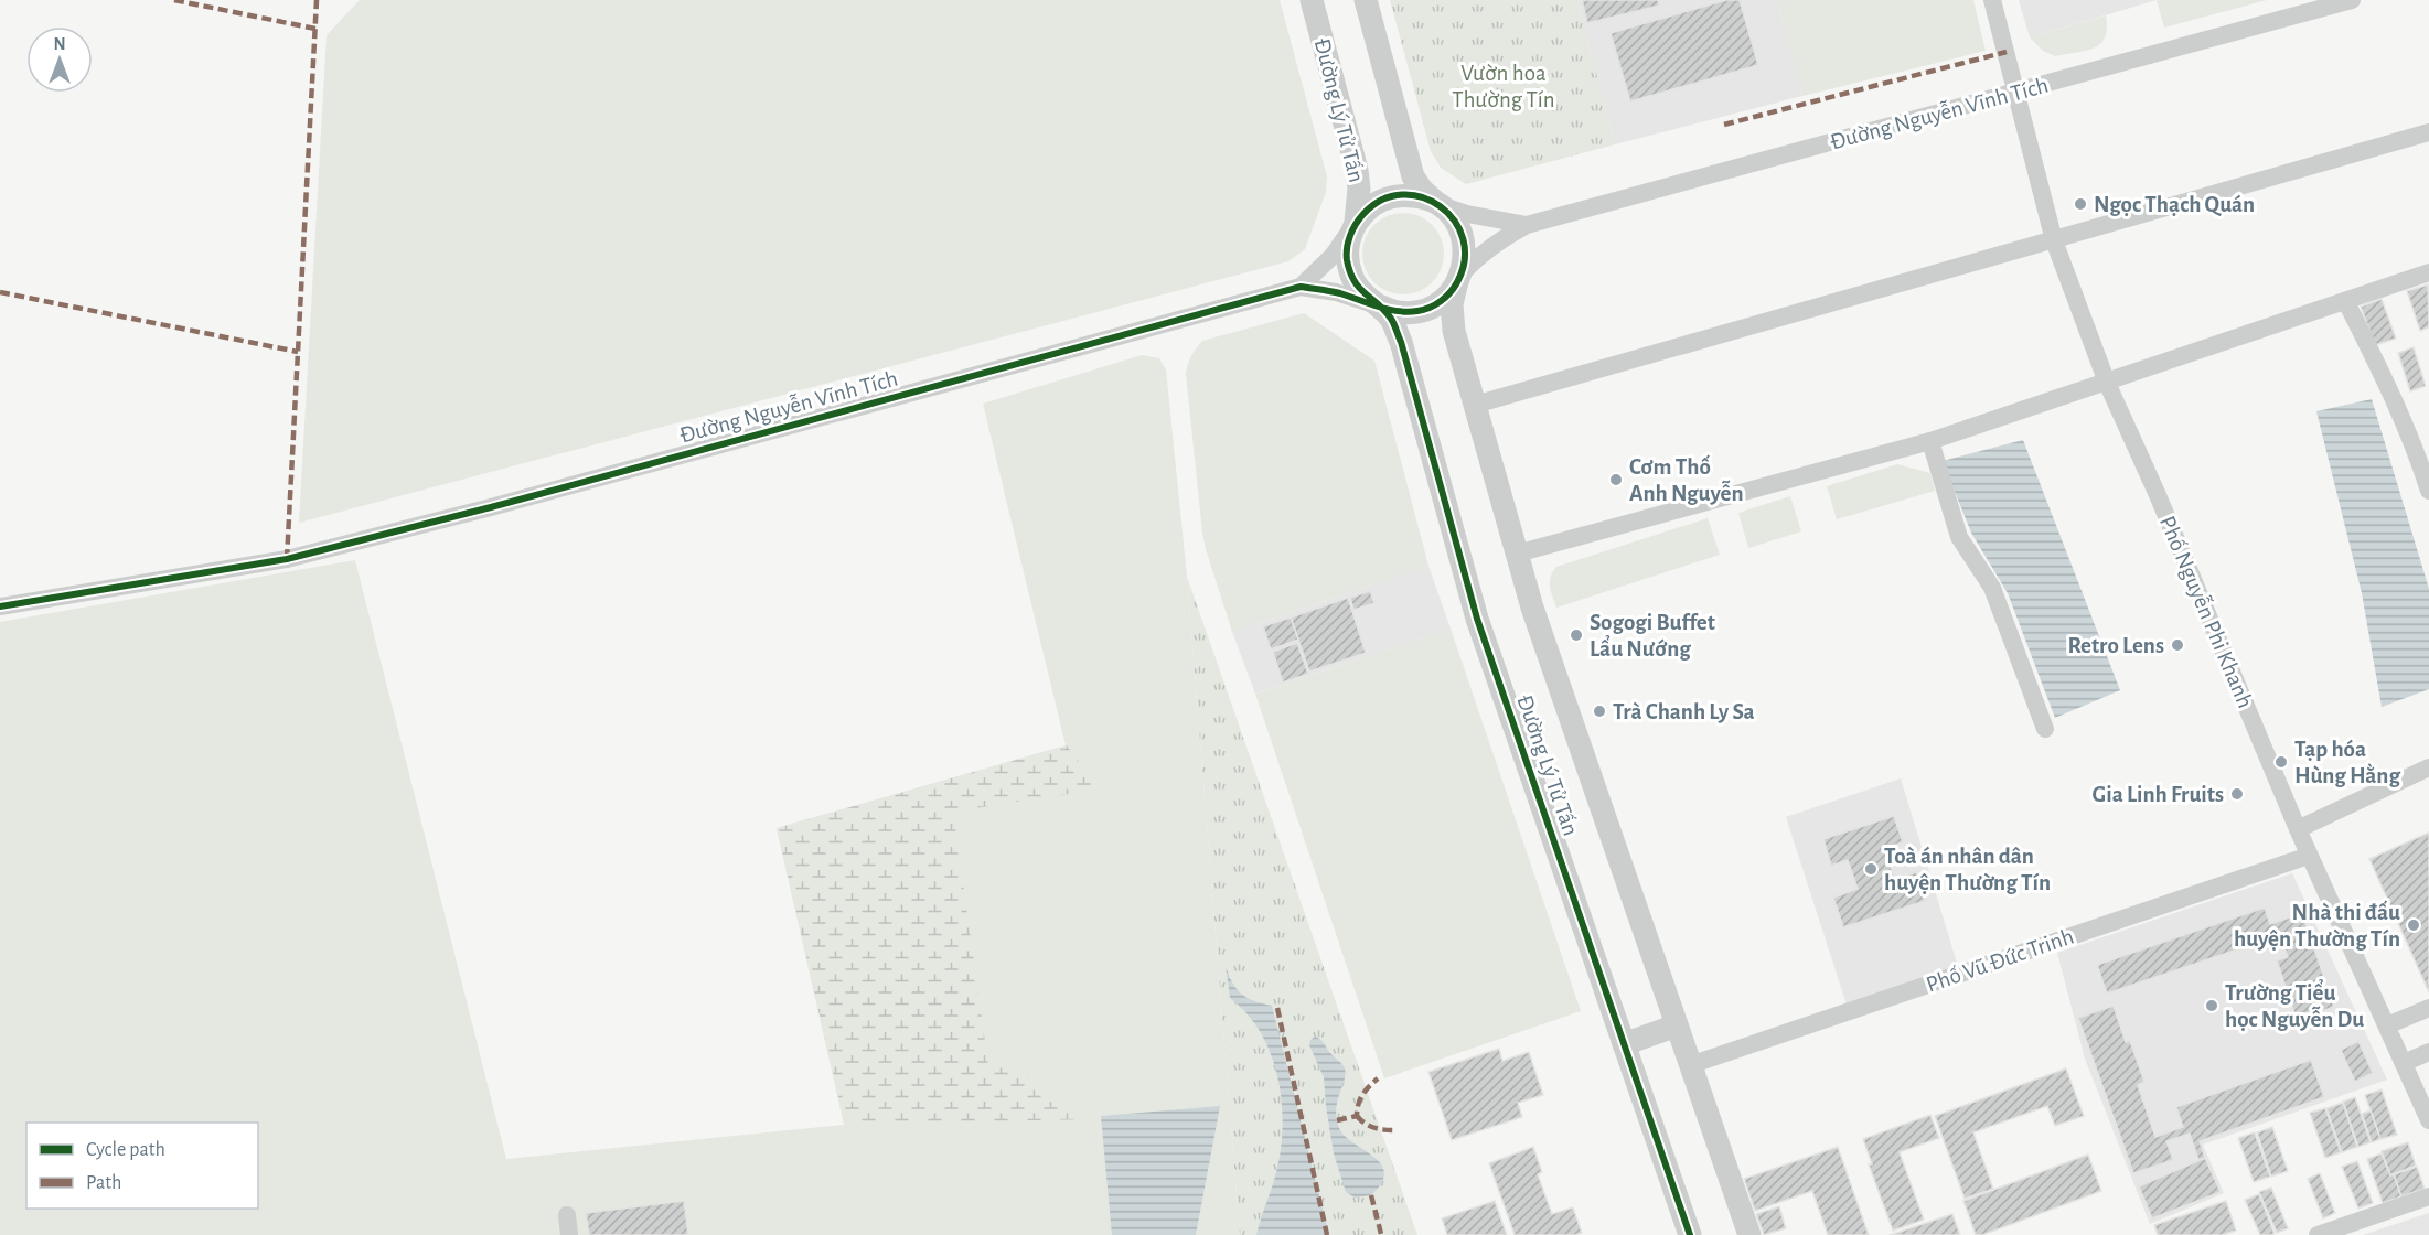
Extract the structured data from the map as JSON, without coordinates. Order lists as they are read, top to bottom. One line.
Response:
{"streets":{"street":["Đường Lý Tử Tấn","Đường Nguyễn Vĩnh Tích","Phố Nguyễn Phi Khanh","Phố Vũ Đức Trinh"]},"crossings":[["Đường Lý Tử Tấn","Phố Vũ Đức Trinh"],["Đường Nguyễn Vĩnh Tích","Phố Nguyễn Phi Khanh"],["Phố Nguyễn Phi Khanh","Phố Vũ Đức Trinh"]],"parks":["Vườn hoa Thường Tín"],"places":["Ngọc Thạch Quán","Cơm Thố Anh Nguyễn","Sogogi Buffet Lẩu Nướng","Retro Lens","Trà Chanh Ly Sa","Tạp hóa Hùng Hằng","Gia Linh Fruits","Toà án nhân dân huyện Thường Tín","Nhà thi đấu huyện Thường Tín","Trường Tiểu học Nguyễn Du"],"legend":["Cycle path","Path"],"north":"top"}
